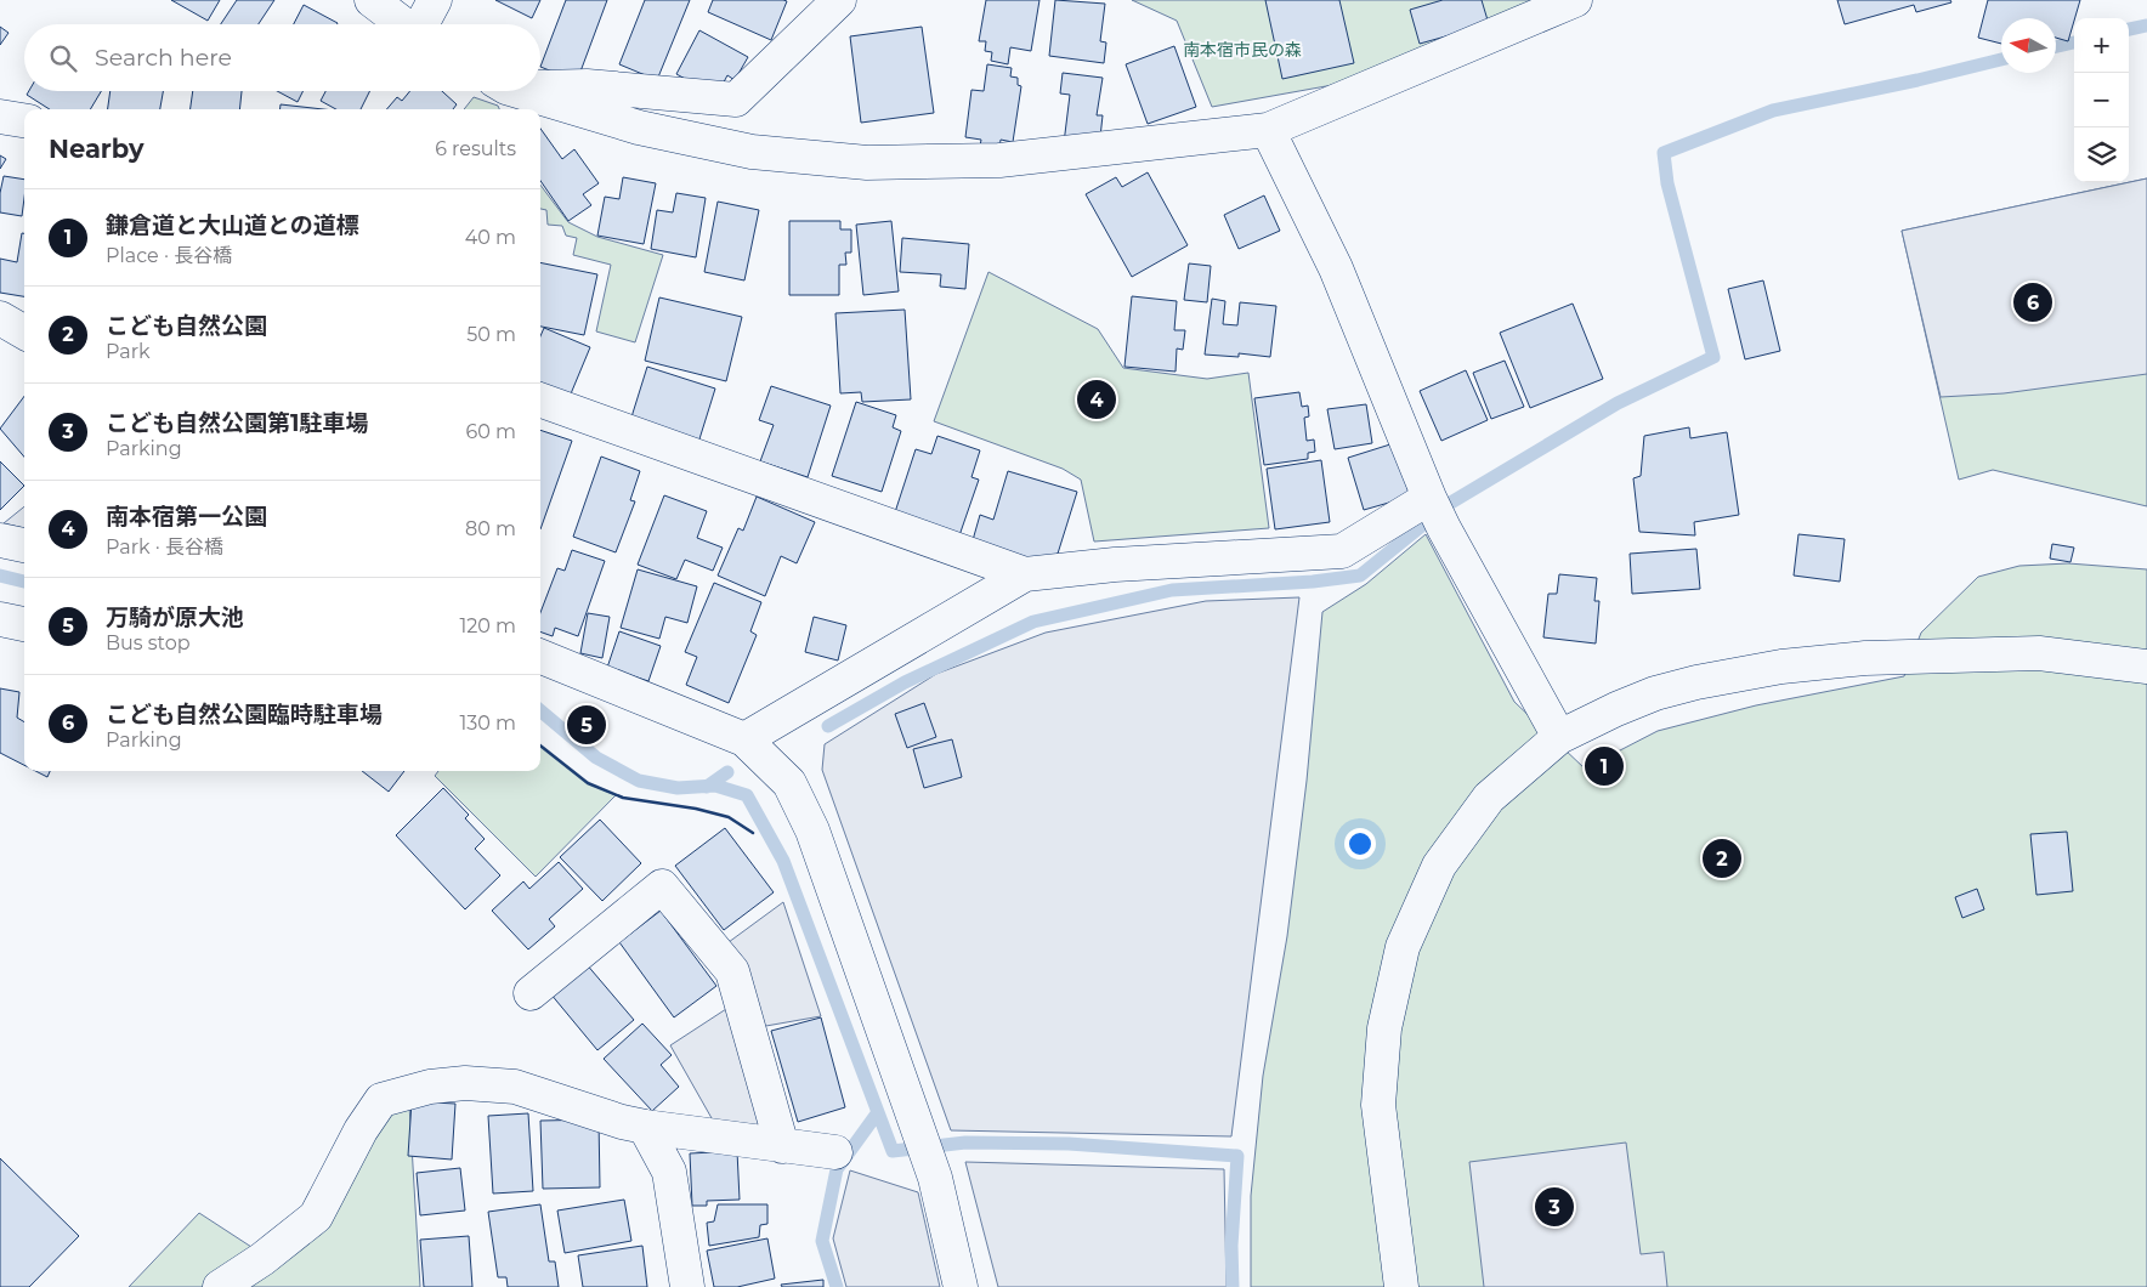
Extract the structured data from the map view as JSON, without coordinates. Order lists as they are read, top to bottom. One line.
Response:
{"parks":["南本宿市民の森"],"north":"left","page":{"map_buttons":["+","−"],"search":"Search here","heading":["Nearby","6 results"],"list":[{"mark":"1","name":"鎌倉道と大山道との道標","note":"Place · 長谷橋","value":"40 m"},{"mark":"2","name":"こども自然公園","note":"Park","value":"50 m"},{"mark":"3","name":"こども自然公園第1駐車場","note":"Parking","value":"60 m"},{"mark":"4","name":"南本宿第一公園","note":"Park · 長谷橋","value":"80 m"},{"mark":"5","name":"万騎が原大池","note":"Bus stop","value":"120 m"},{"mark":"6","name":"こども自然公園臨時駐車場","note":"Parking","value":"130 m"}],"pins":["6","4","5","1","2","3"]}}
